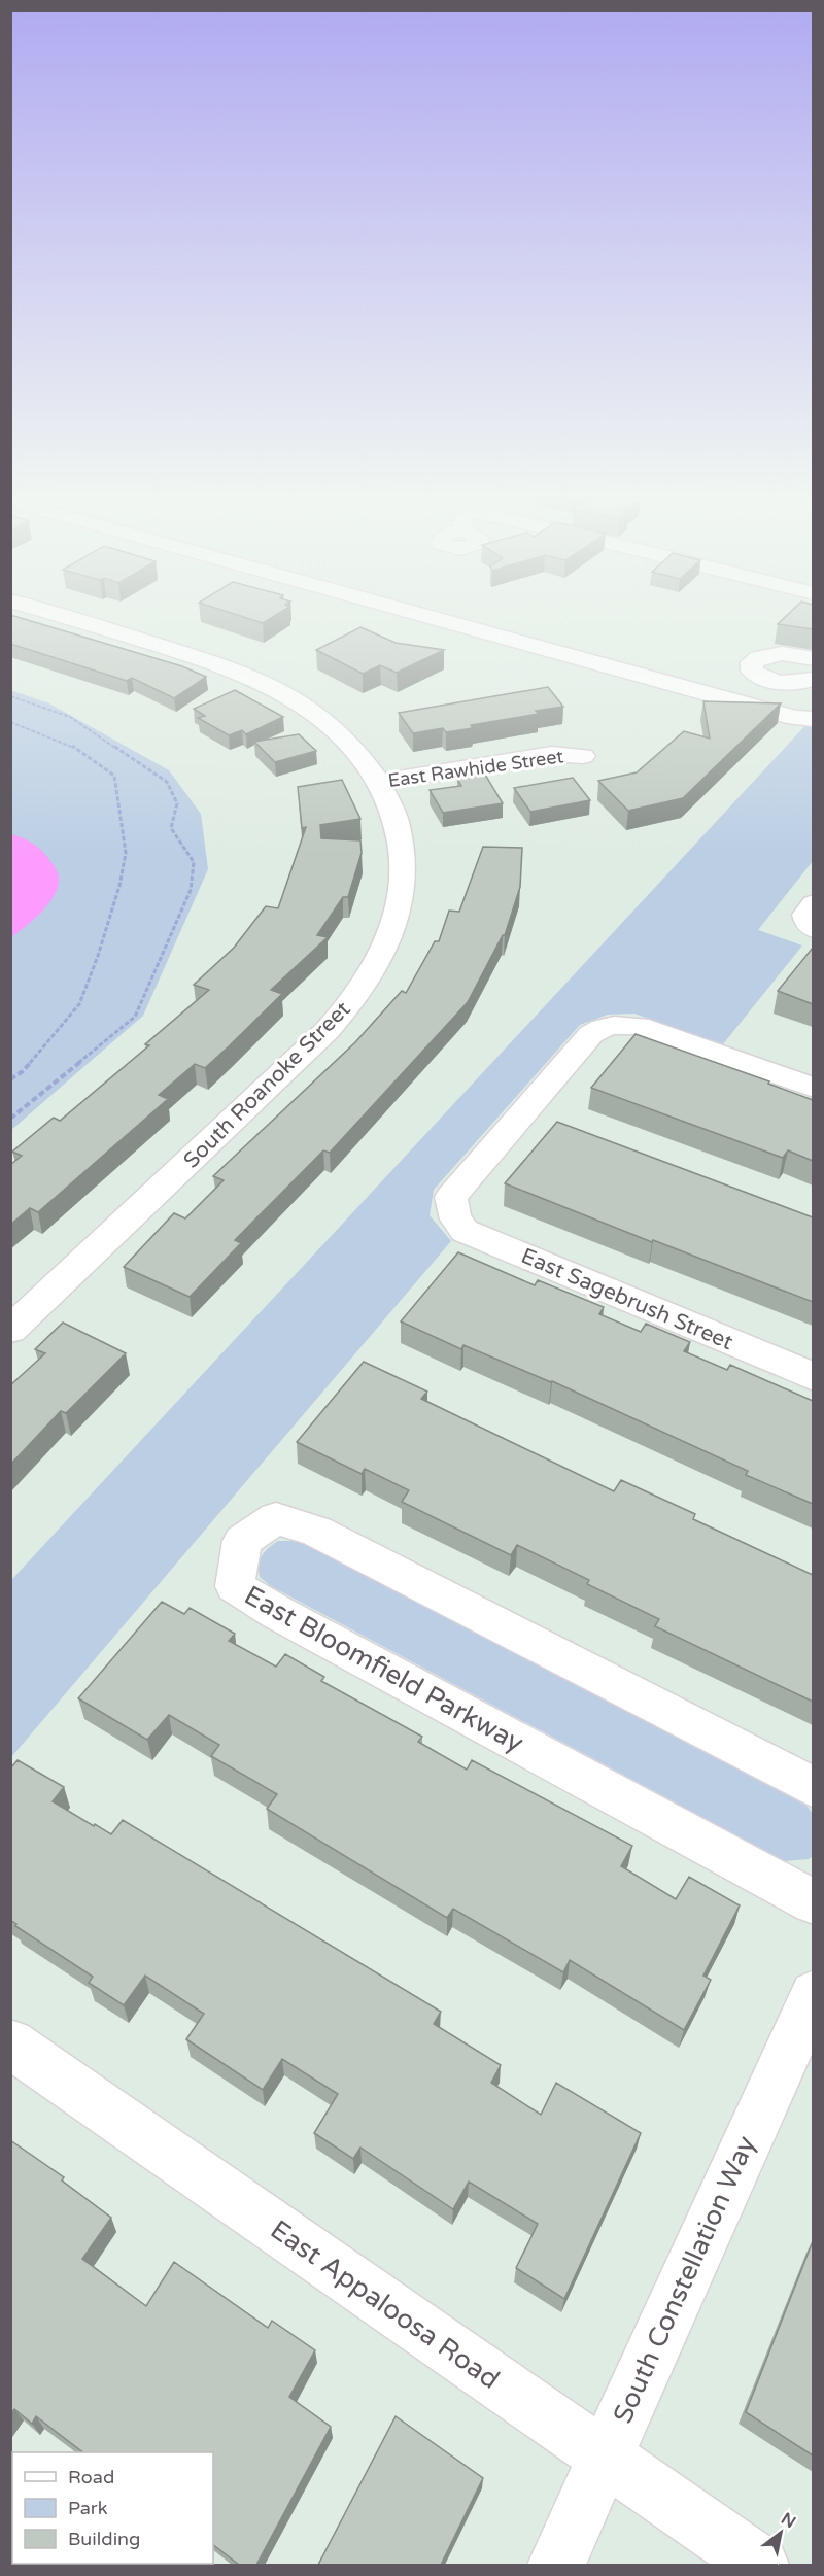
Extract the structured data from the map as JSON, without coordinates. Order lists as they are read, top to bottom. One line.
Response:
{"streets":{"street":["East Rawhide Street","South Roanoke Street","East Sagebrush Street","East Bloomfield Parkway","South Constellation Way","East Appaloosa Road"]},"crossings":[["East Rawhide Street","South Roanoke Street"],["South Constellation Way","East Appaloosa Road"]],"legend":["Road","Park","Building"],"north":"top right"}
